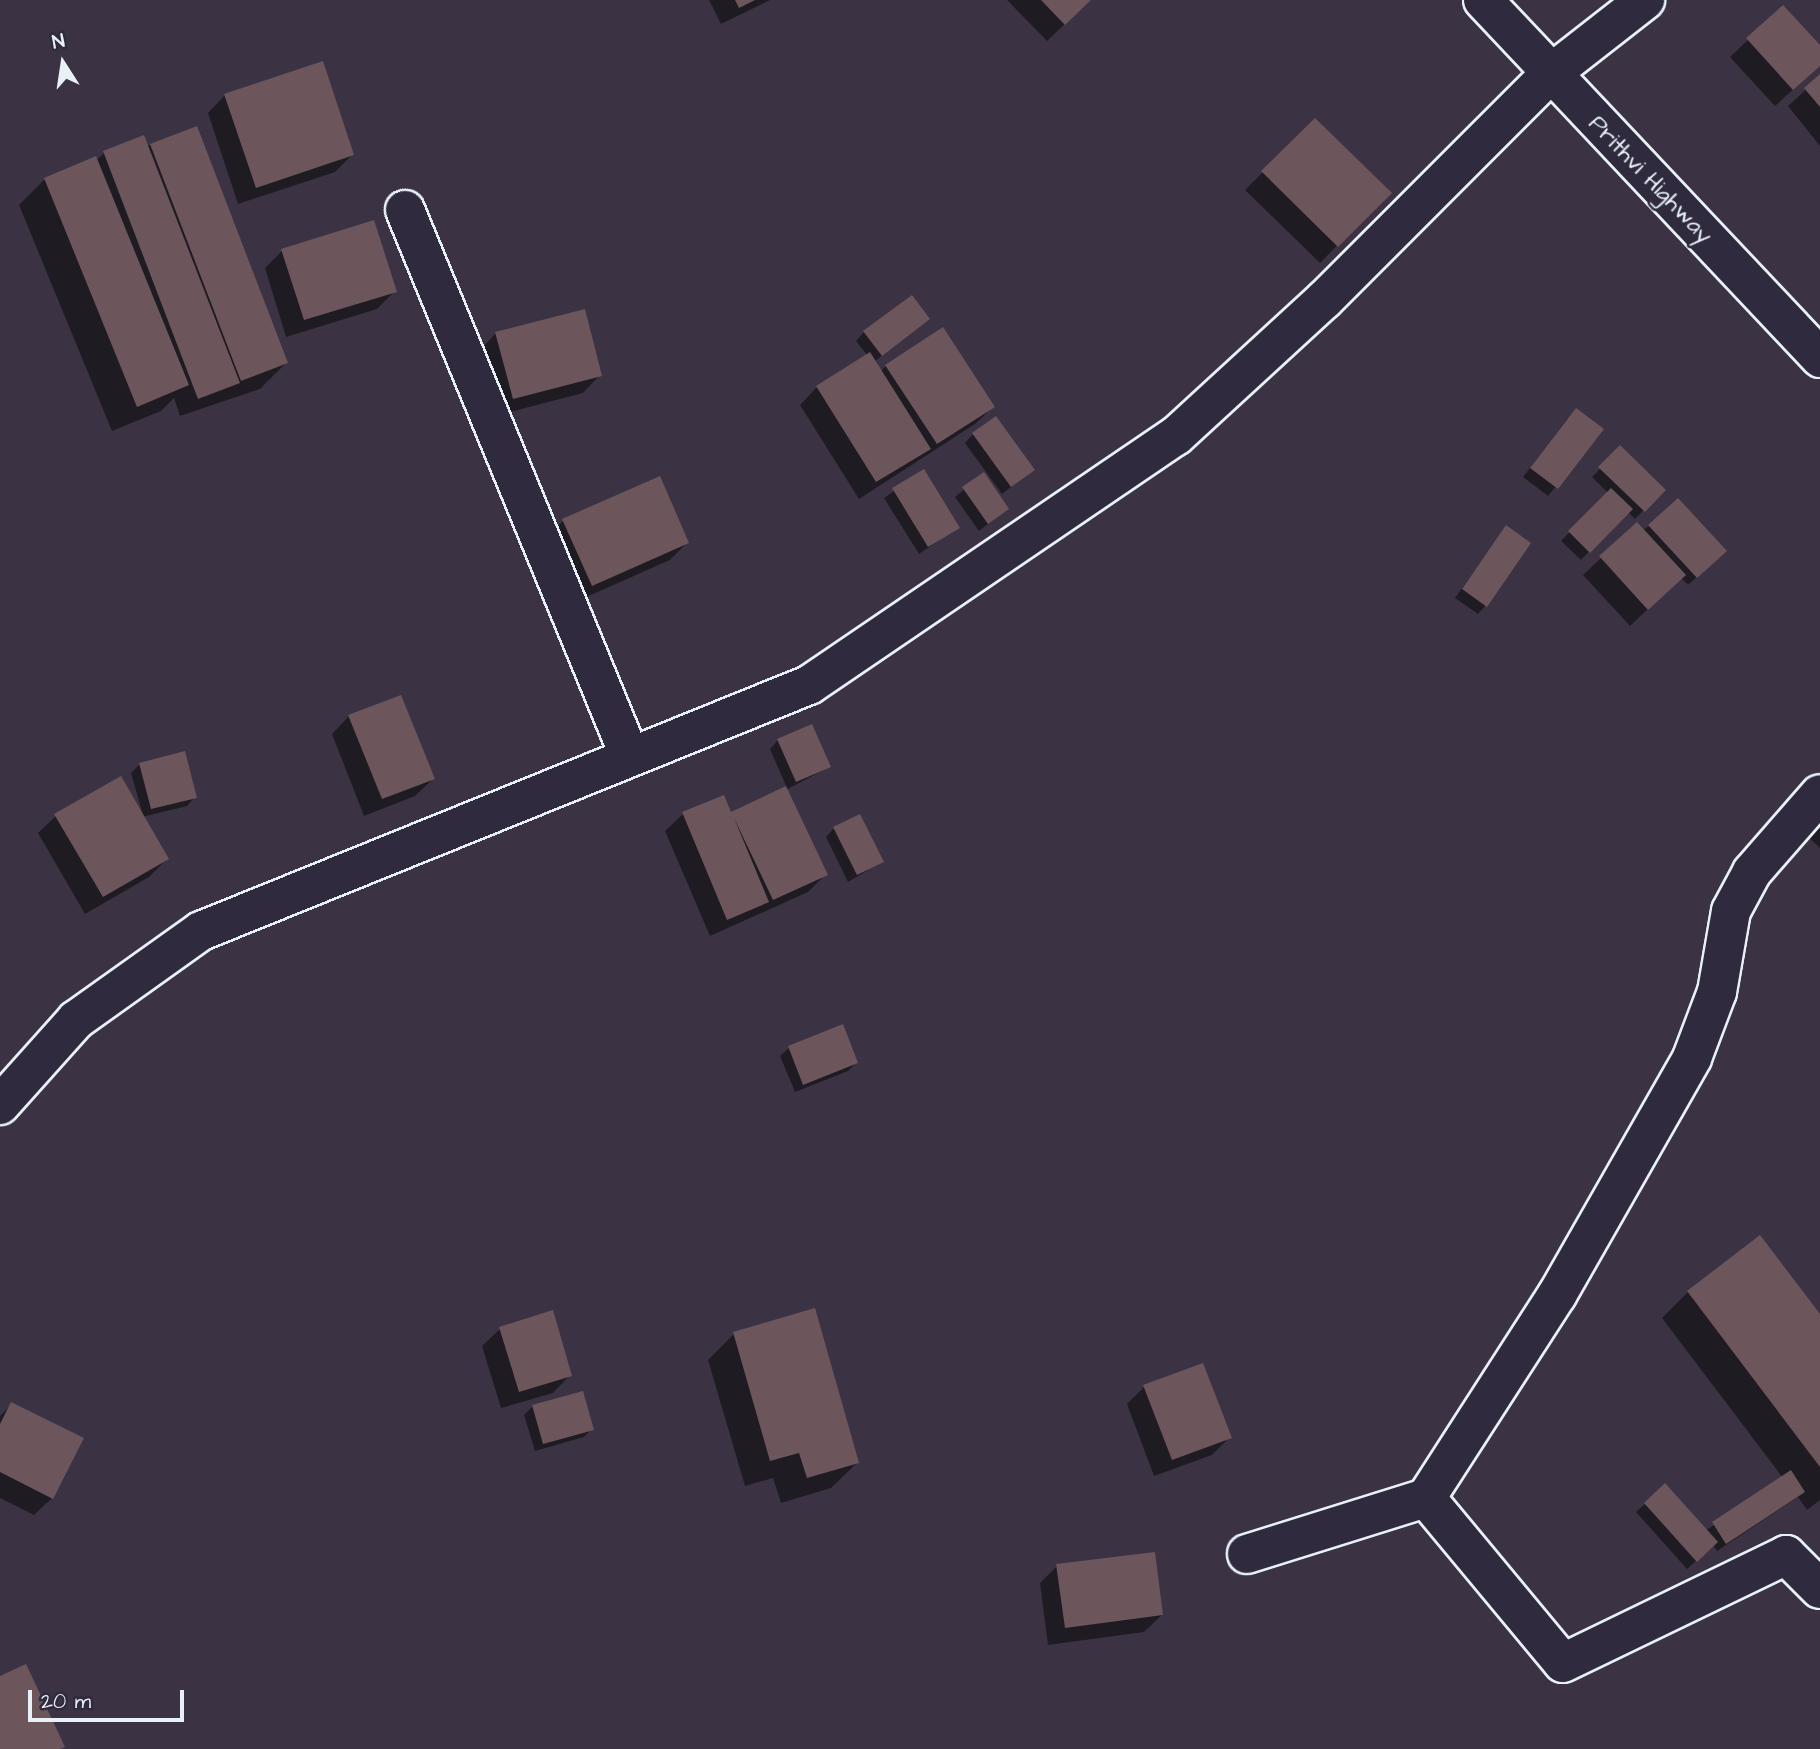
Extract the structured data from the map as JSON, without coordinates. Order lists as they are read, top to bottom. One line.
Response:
{"streets":{"main road":["Prithvi Highway"]},"scale_bar":"20 m","north":"top"}
